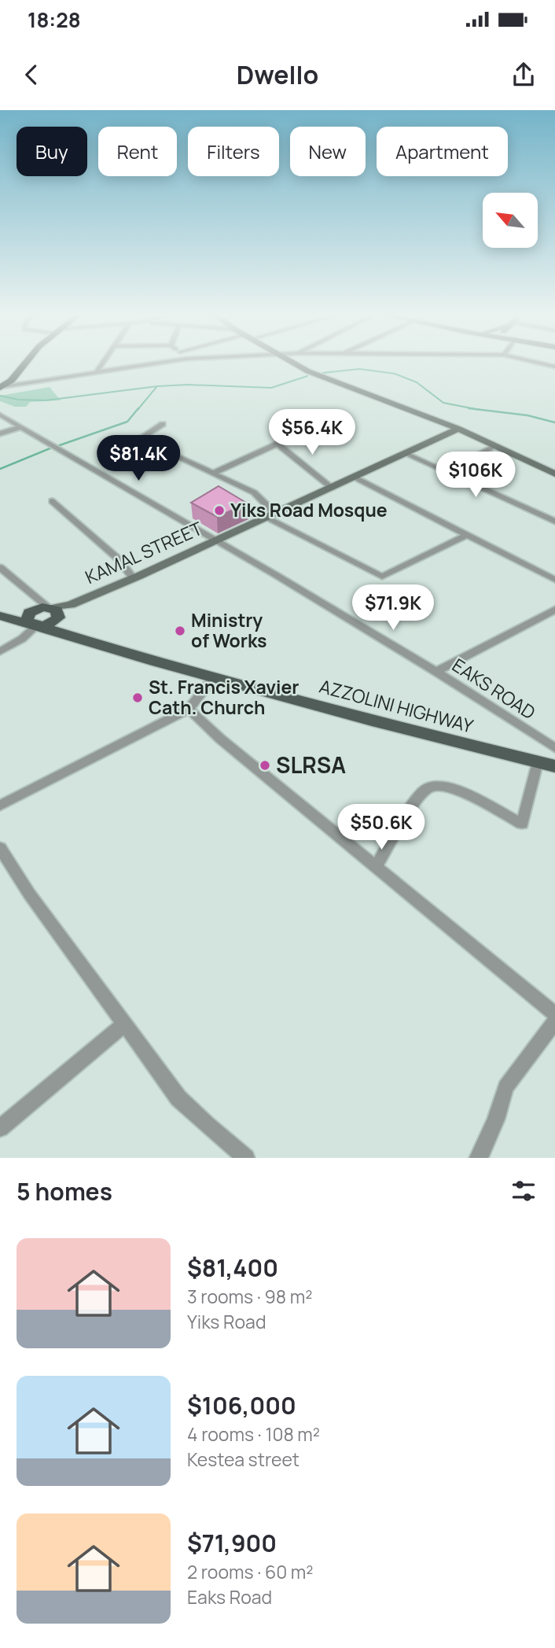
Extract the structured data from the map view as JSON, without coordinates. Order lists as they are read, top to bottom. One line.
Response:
{"streets":{"main road":["AZZOLINI HIGHWAY"],"street":["KAMAL STREET","EAKS ROAD"]},"crossings":[["KAMAL STREET","EAKS ROAD"],["KAMAL STREET","AZZOLINI HIGHWAY"]],"places":["Yiks Road Mosque","Ministry of Works","St. Francis Xavier Cath. Church","SLRSA"],"north":"top left","page":{"status":"18:28","header":"Dwello","chip":["Buy","Rent","Filters","New","Apartment"],"price":["$56.4K","$81.4K","$106K","$71.9K","$50.6K"],"heading":"5 homes","list":[{"name":"$81,400","note":"3 rooms · 98 m² · Yiks Road"},{"name":"$106,000","note":"4 rooms · 108 m² · Kestea street"},{"name":"$71,900","note":"2 rooms · 60 m² · Eaks Road"}]}}
